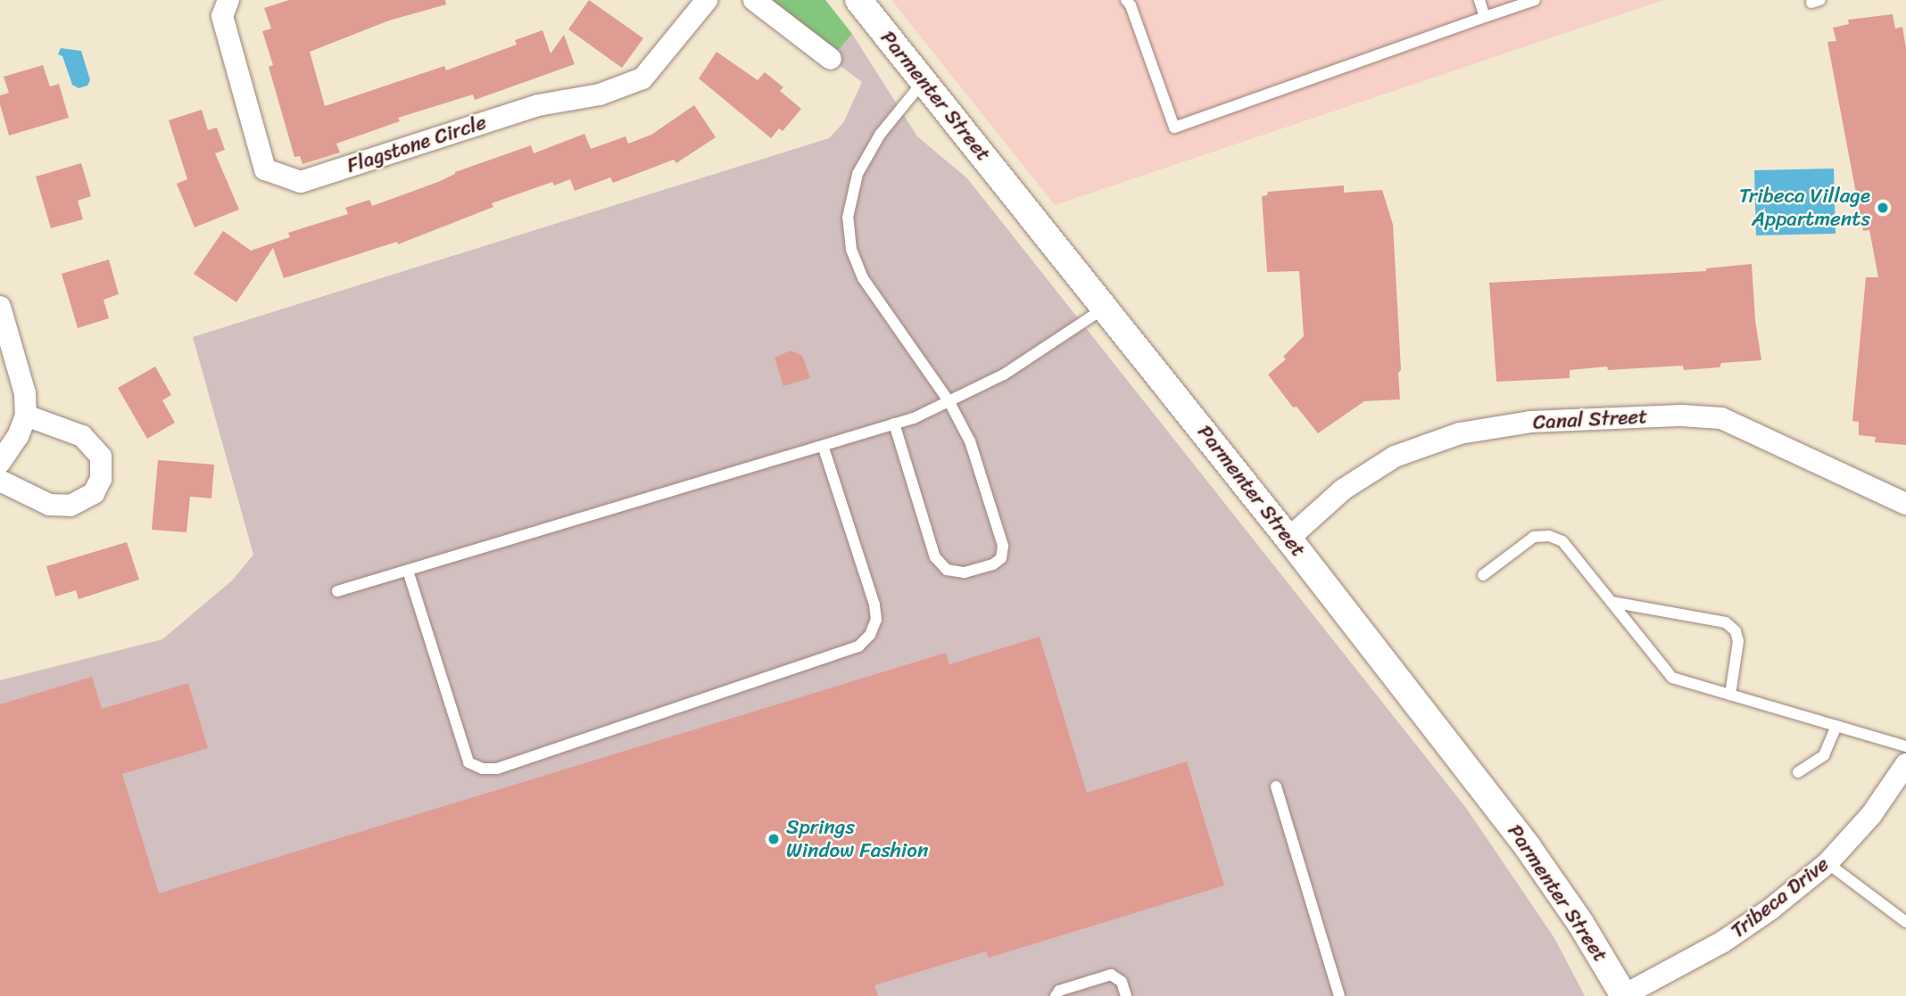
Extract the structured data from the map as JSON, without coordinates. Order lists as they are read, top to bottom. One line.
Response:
{"streets":{"street":["Parmenter Street","Flagstone Circle","Canal Street","Tribeca Drive"]},"crossings":[["Parmenter Street","Canal Street"],["Parmenter Street","Tribeca Drive"]],"places":["Tribeca Village Appartments","Springs Window Fashion"]}
